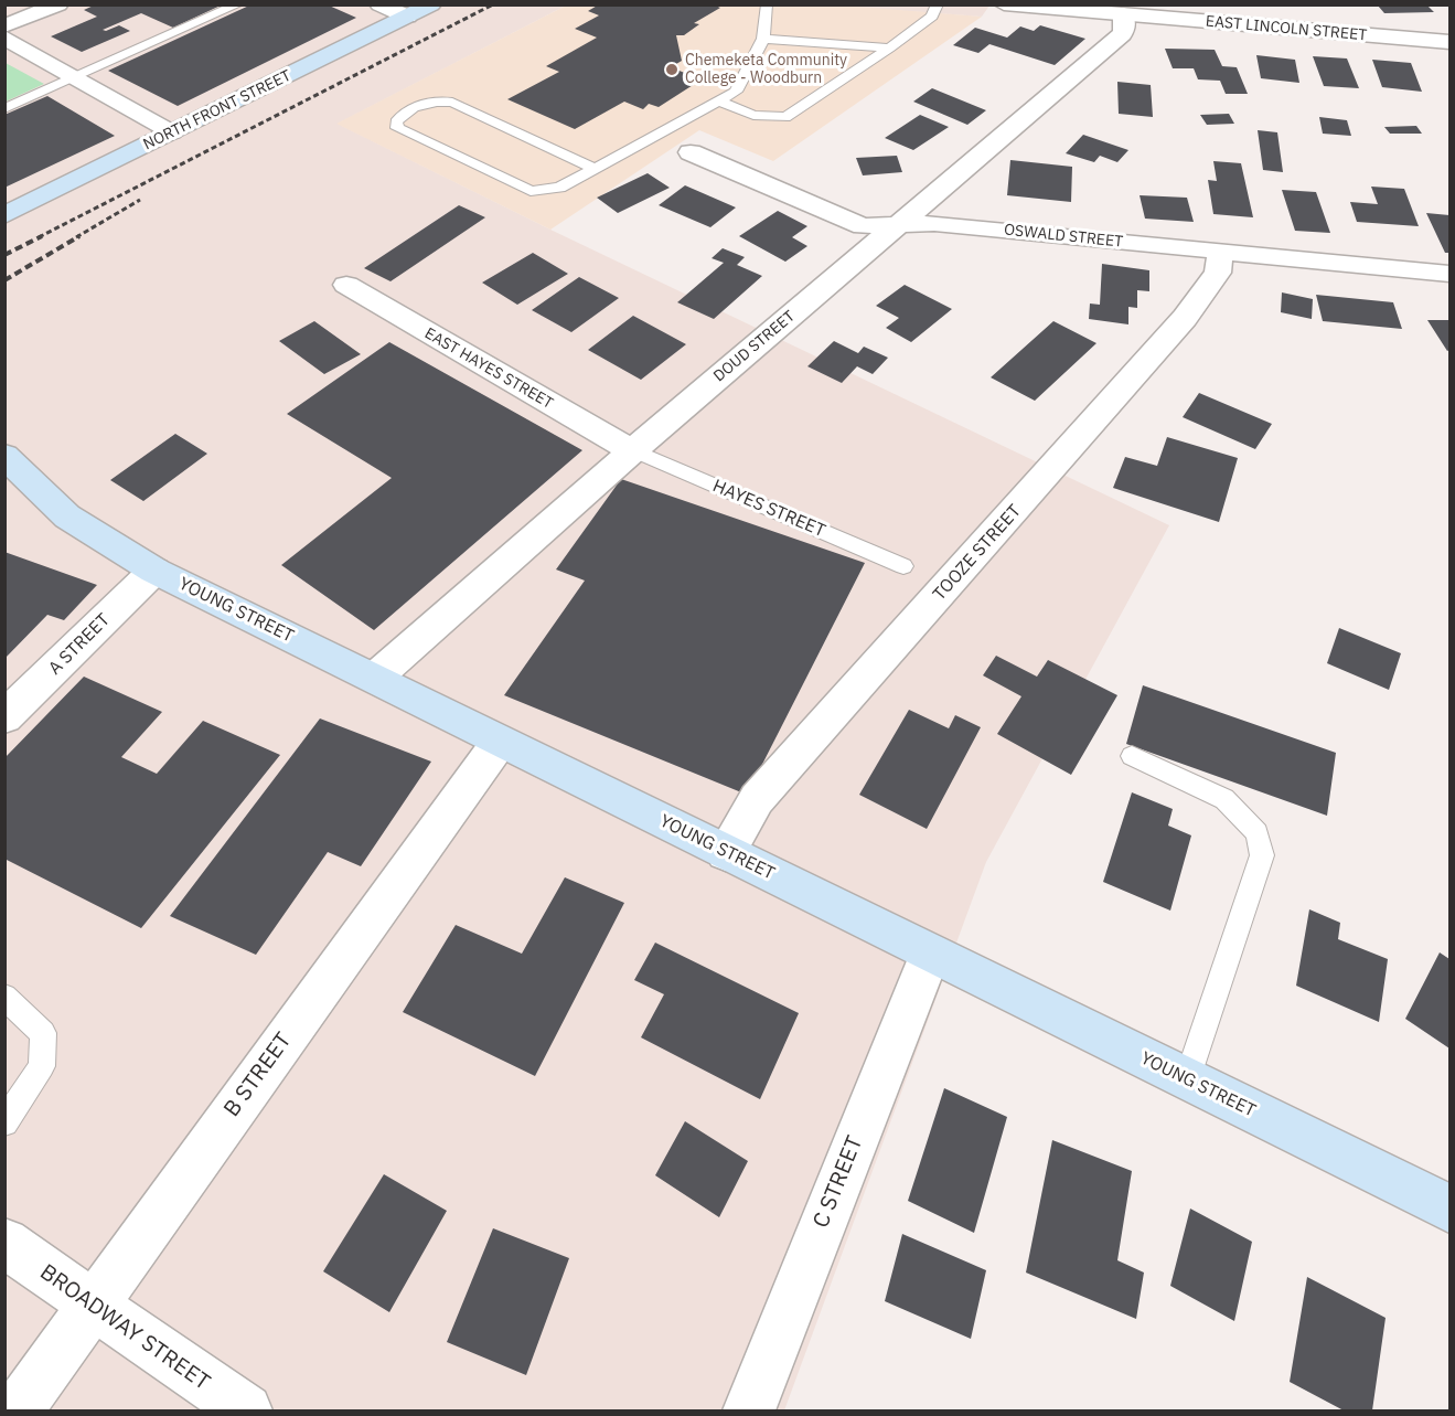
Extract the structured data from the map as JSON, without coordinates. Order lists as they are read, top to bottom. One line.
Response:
{"streets":{"main road":["NORTH FRONT STREET","YOUNG STREET"],"street":["EAST LINCOLN STREET","OSWALD STREET","DOUD STREET","EAST HAYES STREET","TOOZE STREET","A STREET","B STREET","C STREET","BROADWAY STREET"],"lane":["HAYES STREET"]},"crossings":[["EAST LINCOLN STREET","DOUD STREET"],["OSWALD STREET","DOUD STREET"],["OSWALD STREET","TOOZE STREET"],["DOUD STREET","EAST HAYES STREET"],["DOUD STREET","HAYES STREET"],["DOUD STREET","YOUNG STREET"],["EAST HAYES STREET","HAYES STREET"],["TOOZE STREET","YOUNG STREET"],["YOUNG STREET","A STREET"],["YOUNG STREET","B STREET"],["YOUNG STREET","C STREET"],["B STREET","BROADWAY STREET"]],"places":["Chemeketa Community College - Woodburn"]}
